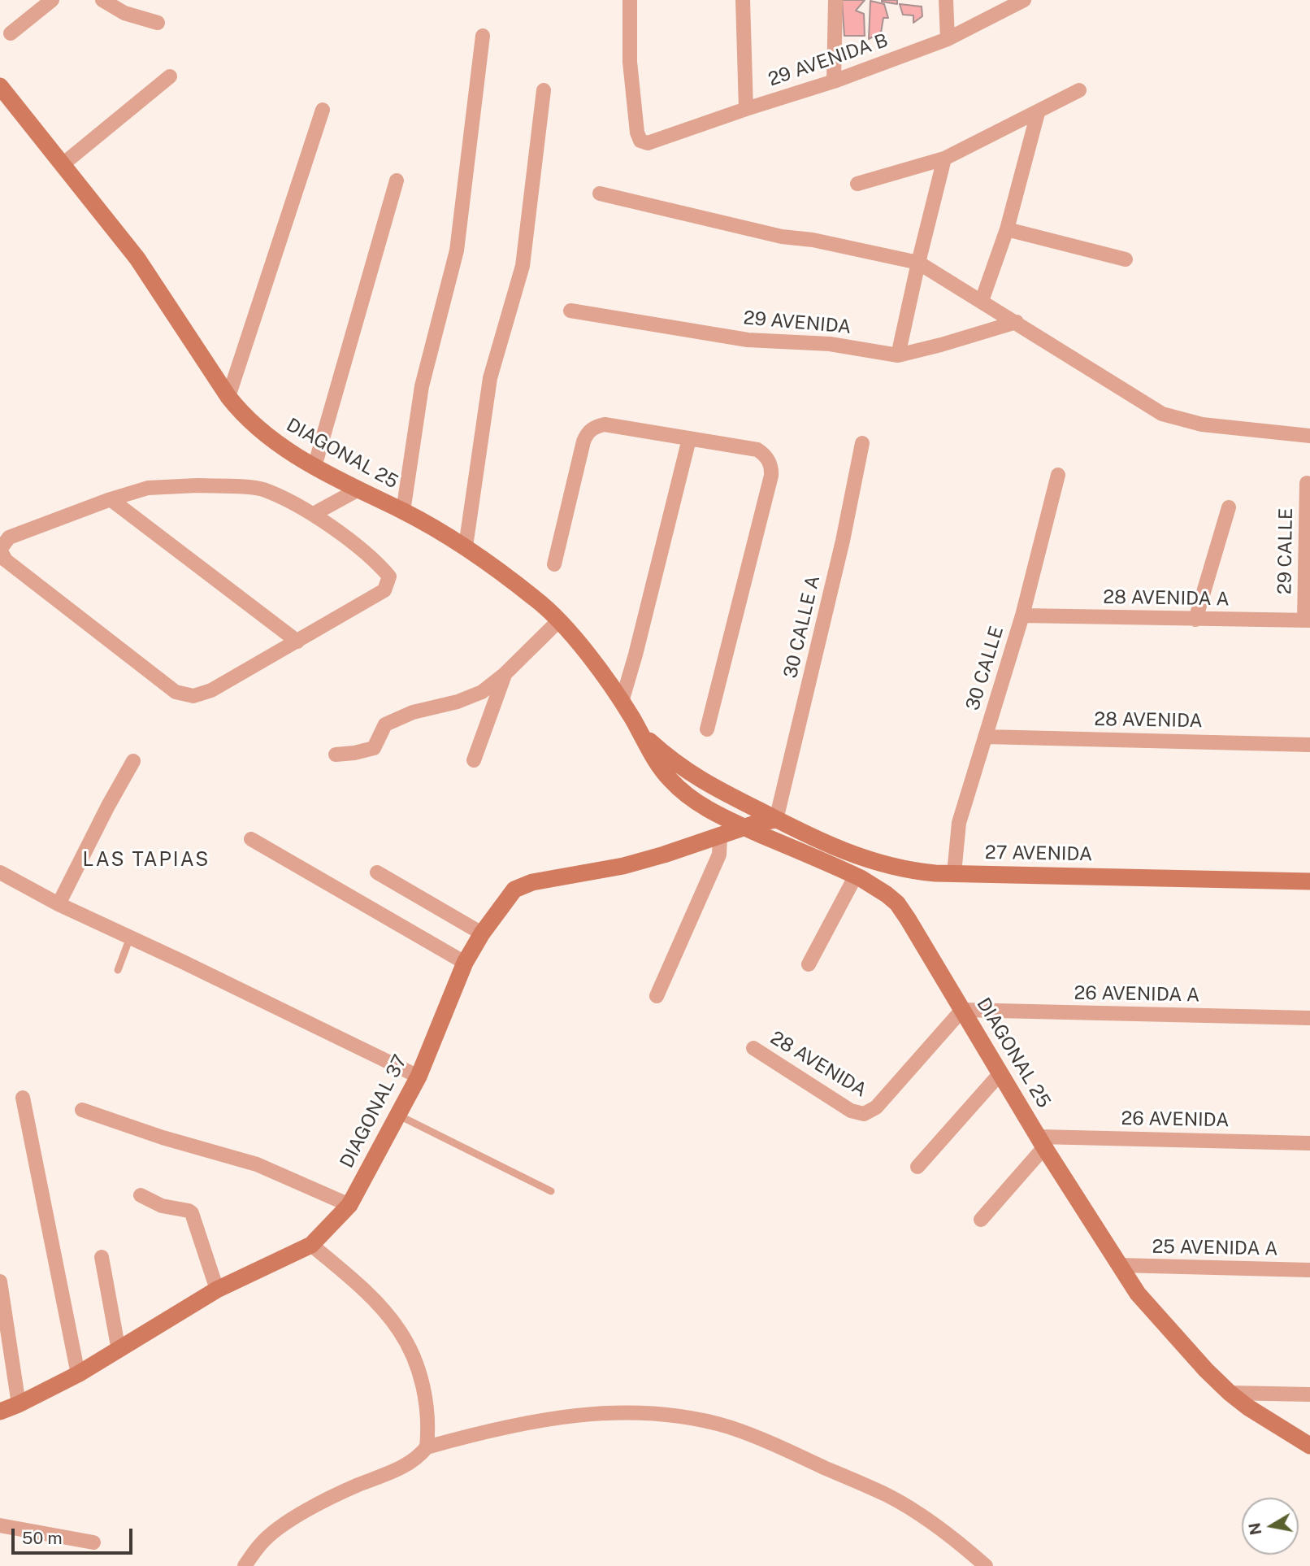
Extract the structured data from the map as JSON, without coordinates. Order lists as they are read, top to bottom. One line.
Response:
{"streets":{"main road":["DIAGONAL 25","27 AVENIDA","DIAGONAL 37"],"street":["29 AVENIDA B","29 AVENIDA","29 CALLE","28 AVENIDA A","30 CALLE A","30 CALLE","28 AVENIDA","26 AVENIDA A","26 AVENIDA","25 AVENIDA A"]},"crossings":[["DIAGONAL 25","30 CALLE A"],["DIAGONAL 25","28 AVENIDA"],["DIAGONAL 25","27 AVENIDA"],["DIAGONAL 25","26 AVENIDA A"],["DIAGONAL 25","DIAGONAL 37"],["DIAGONAL 25","26 AVENIDA"],["DIAGONAL 25","25 AVENIDA A"],["29 CALLE","28 AVENIDA A"],["28 AVENIDA A","30 CALLE"],["30 CALLE A","27 AVENIDA"],["30 CALLE A","DIAGONAL 37"],["30 CALLE","28 AVENIDA"],["30 CALLE","27 AVENIDA"],["28 AVENIDA","26 AVENIDA A"],["27 AVENIDA","DIAGONAL 37"]],"districts":["LAS TAPIAS"],"scale_bar":"50 m","north":"left"}
